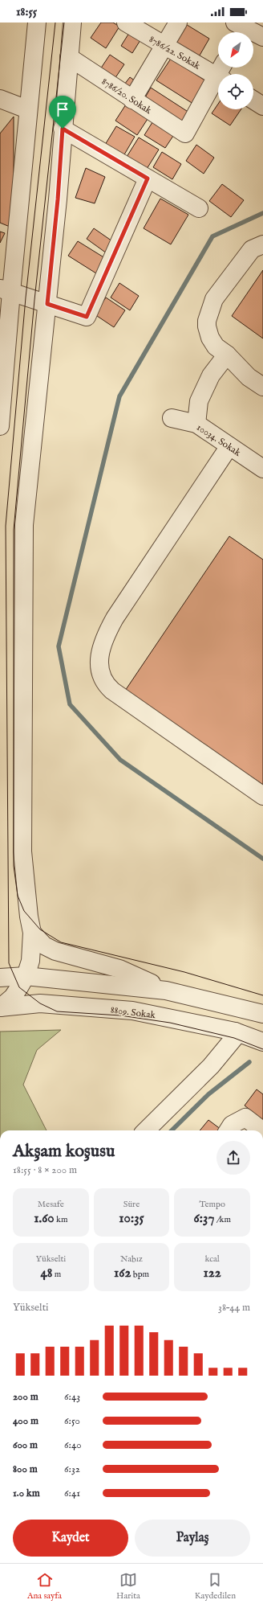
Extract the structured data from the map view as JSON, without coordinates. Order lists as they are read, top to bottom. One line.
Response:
{"streets":{"street":["8786/22. Sokak","8786/20. Sokak","10034. Sokak","8809. Sokak"]},"crossings":[["8786/22. Sokak","8786/20. Sokak"]],"north":"bottom left","page":{"status":"18:55","heading":["Akşam koşusu","18:55 · 8 × 200 m"],"stats":[["Mesafe","1.60 km"],["Süre","10:35"],["Tempo","6:37 /km"],["Yükselti","48 m"],["Nabız","162 bpm"],["kcal","122"]],"chart":["Yükselti","38–44 m"],"list":[{"name":"200 m","note":"6:43"},{"name":"400 m","note":"6:50"},{"name":"600 m","note":"6:40"},{"name":"800 m","note":"6:32"},{"name":"1.0 km","note":"6:41"}],"buttons":["Kaydet","Paylaş"],"tabs":["Ana sayfa","Harita","Kaydedilen"]}}
